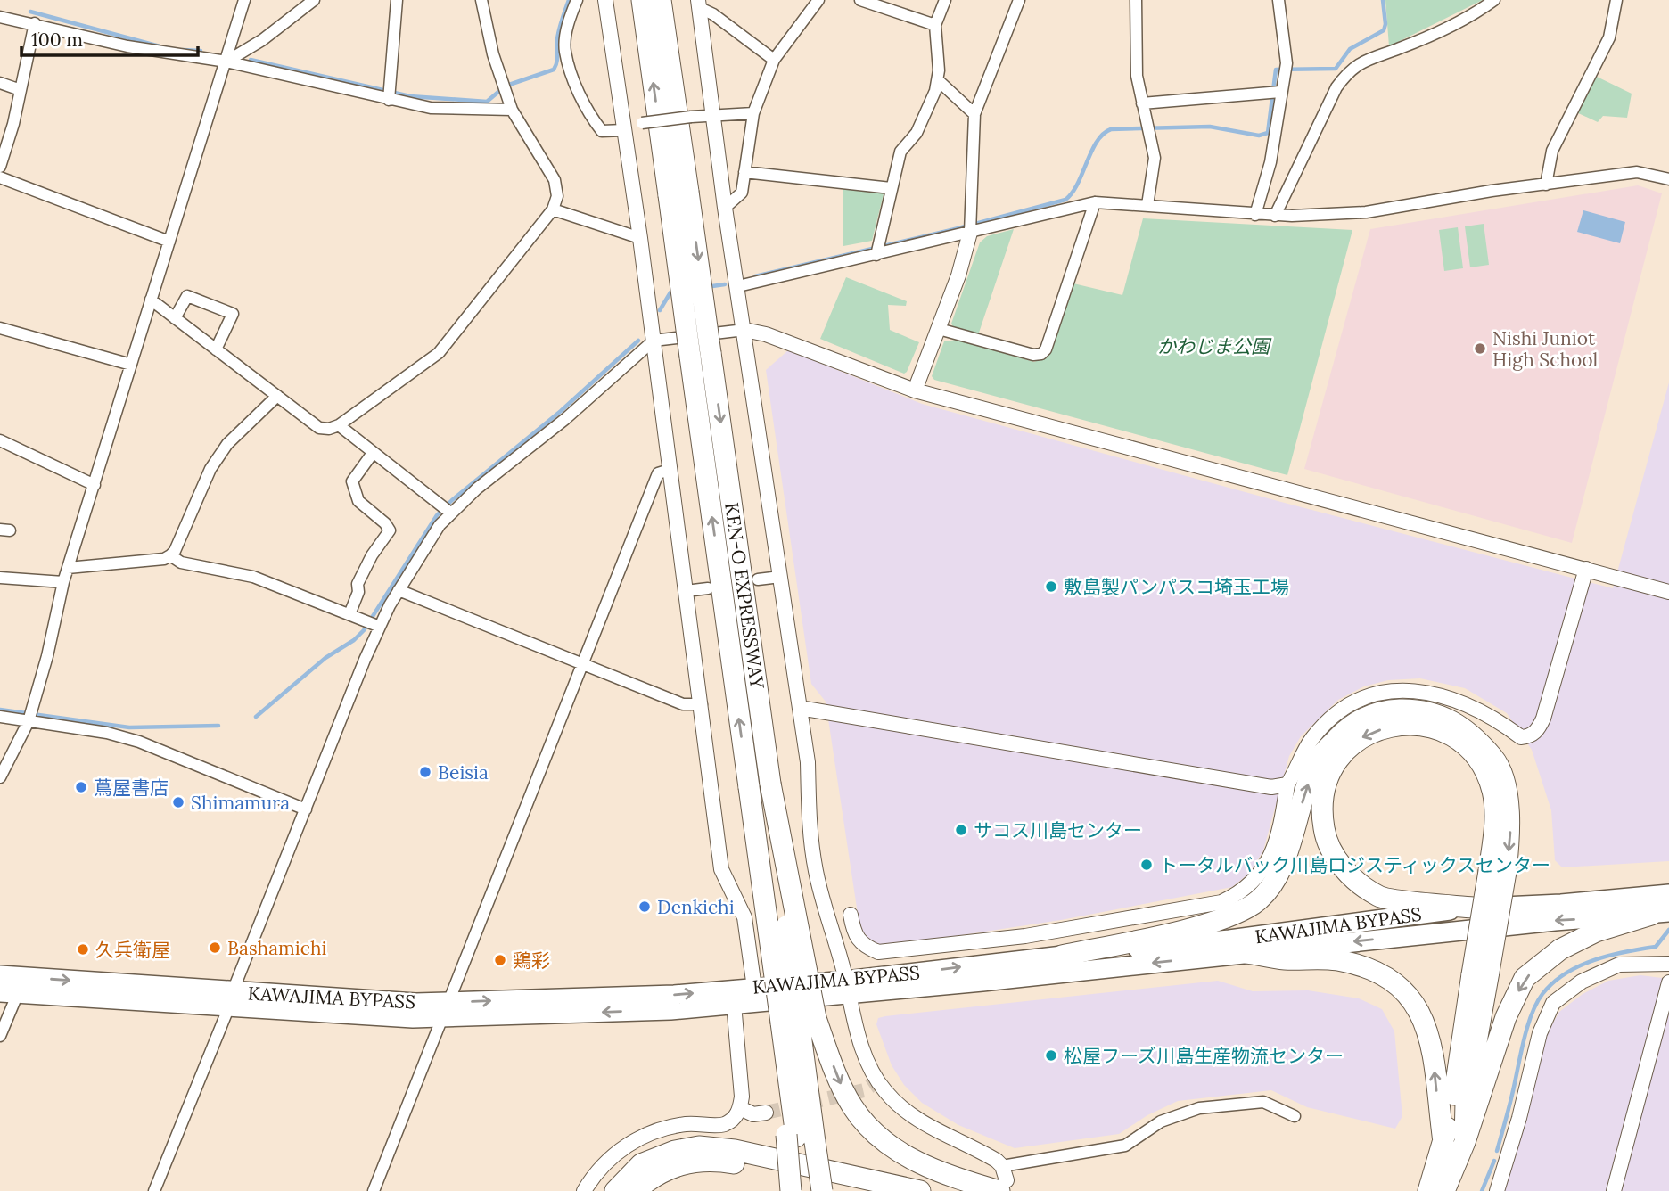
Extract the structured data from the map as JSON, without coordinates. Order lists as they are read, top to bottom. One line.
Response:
{"streets":{"highway":["KEN-O EXPRESSWAY","KAWAJIMA BYPASS"]},"parks":["かわじま公園"],"places":["Nishi Juniot High School","敷島製パンパスコ埼玉工場","Beisia","蔦屋書店","Shimamura","サコス川島センター","トータルバック川島ロジスティックスセンター","Denkichi","Bashamichi","久兵衛屋","鶏彩","松屋フーズ川島生産物流センター"],"scale_bar":"100 m"}
